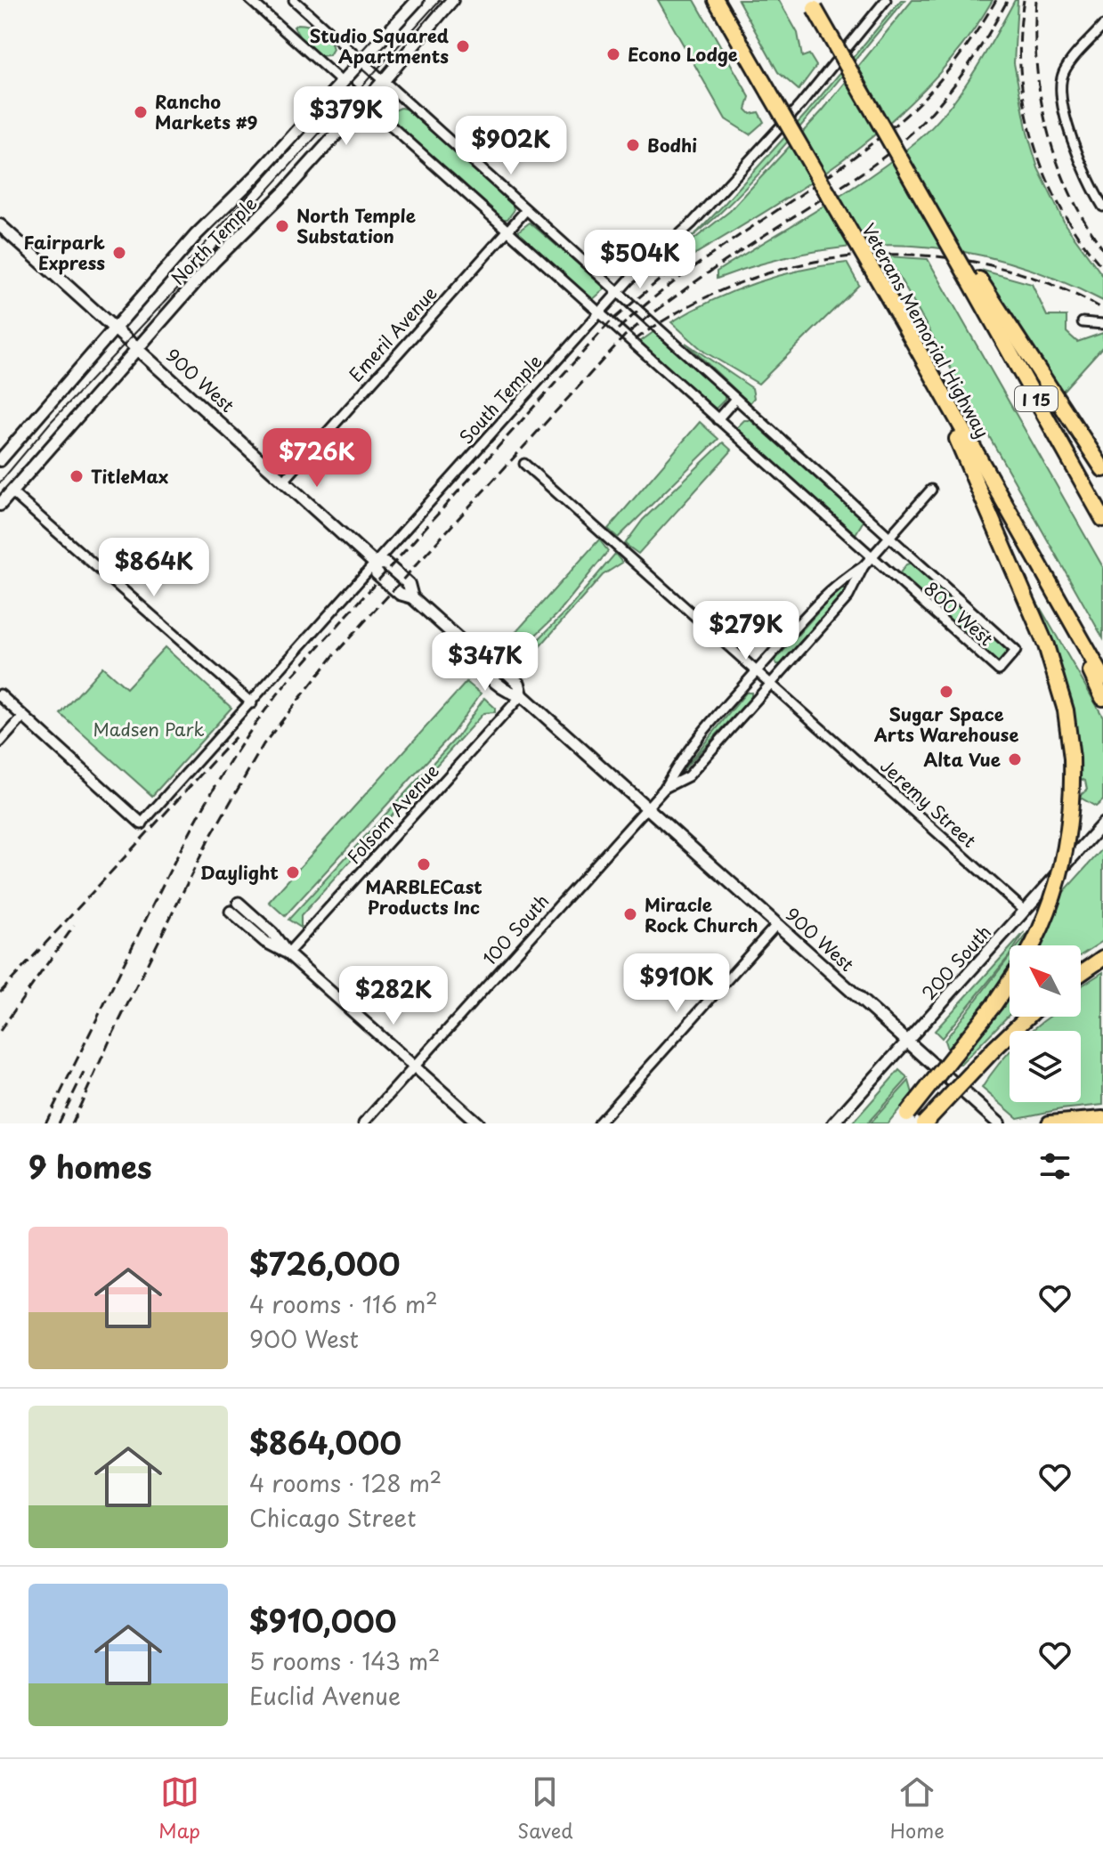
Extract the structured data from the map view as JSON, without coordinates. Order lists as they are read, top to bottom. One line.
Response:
{"streets":{"highway":["Veterans Memorial Highway","I 15"],"main road":["North Temple","900 West"],"street":["Emeril Avenue","South Temple","800 West","Jeremy Street","Folsom Avenue","100 South","200 South"]},"crossings":[["North Temple","900 West"],["North Temple","800 West"],["Emeril Avenue","900 West"],["Emeril Avenue","800 West"],["900 West","South Temple"],["900 West","Folsom Avenue"],["900 West","100 South"],["900 West","200 South"],["South Temple","800 West"],["800 West","100 South"],["Jeremy Street","100 South"],["Jeremy Street","200 South"]],"parks":["Madsen Park"],"places":["Studio Squared Apartments","Econo Lodge","Rancho Markets #9","Bodhi","North Temple Substation","Fairpark Express","TitleMax","Sugar Space Arts Warehouse","Alta Vue","MARBLECast Products Inc","Daylight","Miracle Rock Church"],"north":"top left","page":{"price":["$379K","$902K","$504K","$726K","$864K","$279K","$347K","$910K","$282K"],"heading":"9 homes","list":[{"name":"$726,000","note":"4 rooms · 116 m² · 900 West"},{"name":"$864,000","note":"4 rooms · 128 m² · Chicago Street"},{"name":"$910,000","note":"5 rooms · 143 m² · Euclid Avenue"}],"tabs":["Map","Saved","Home"]}}
